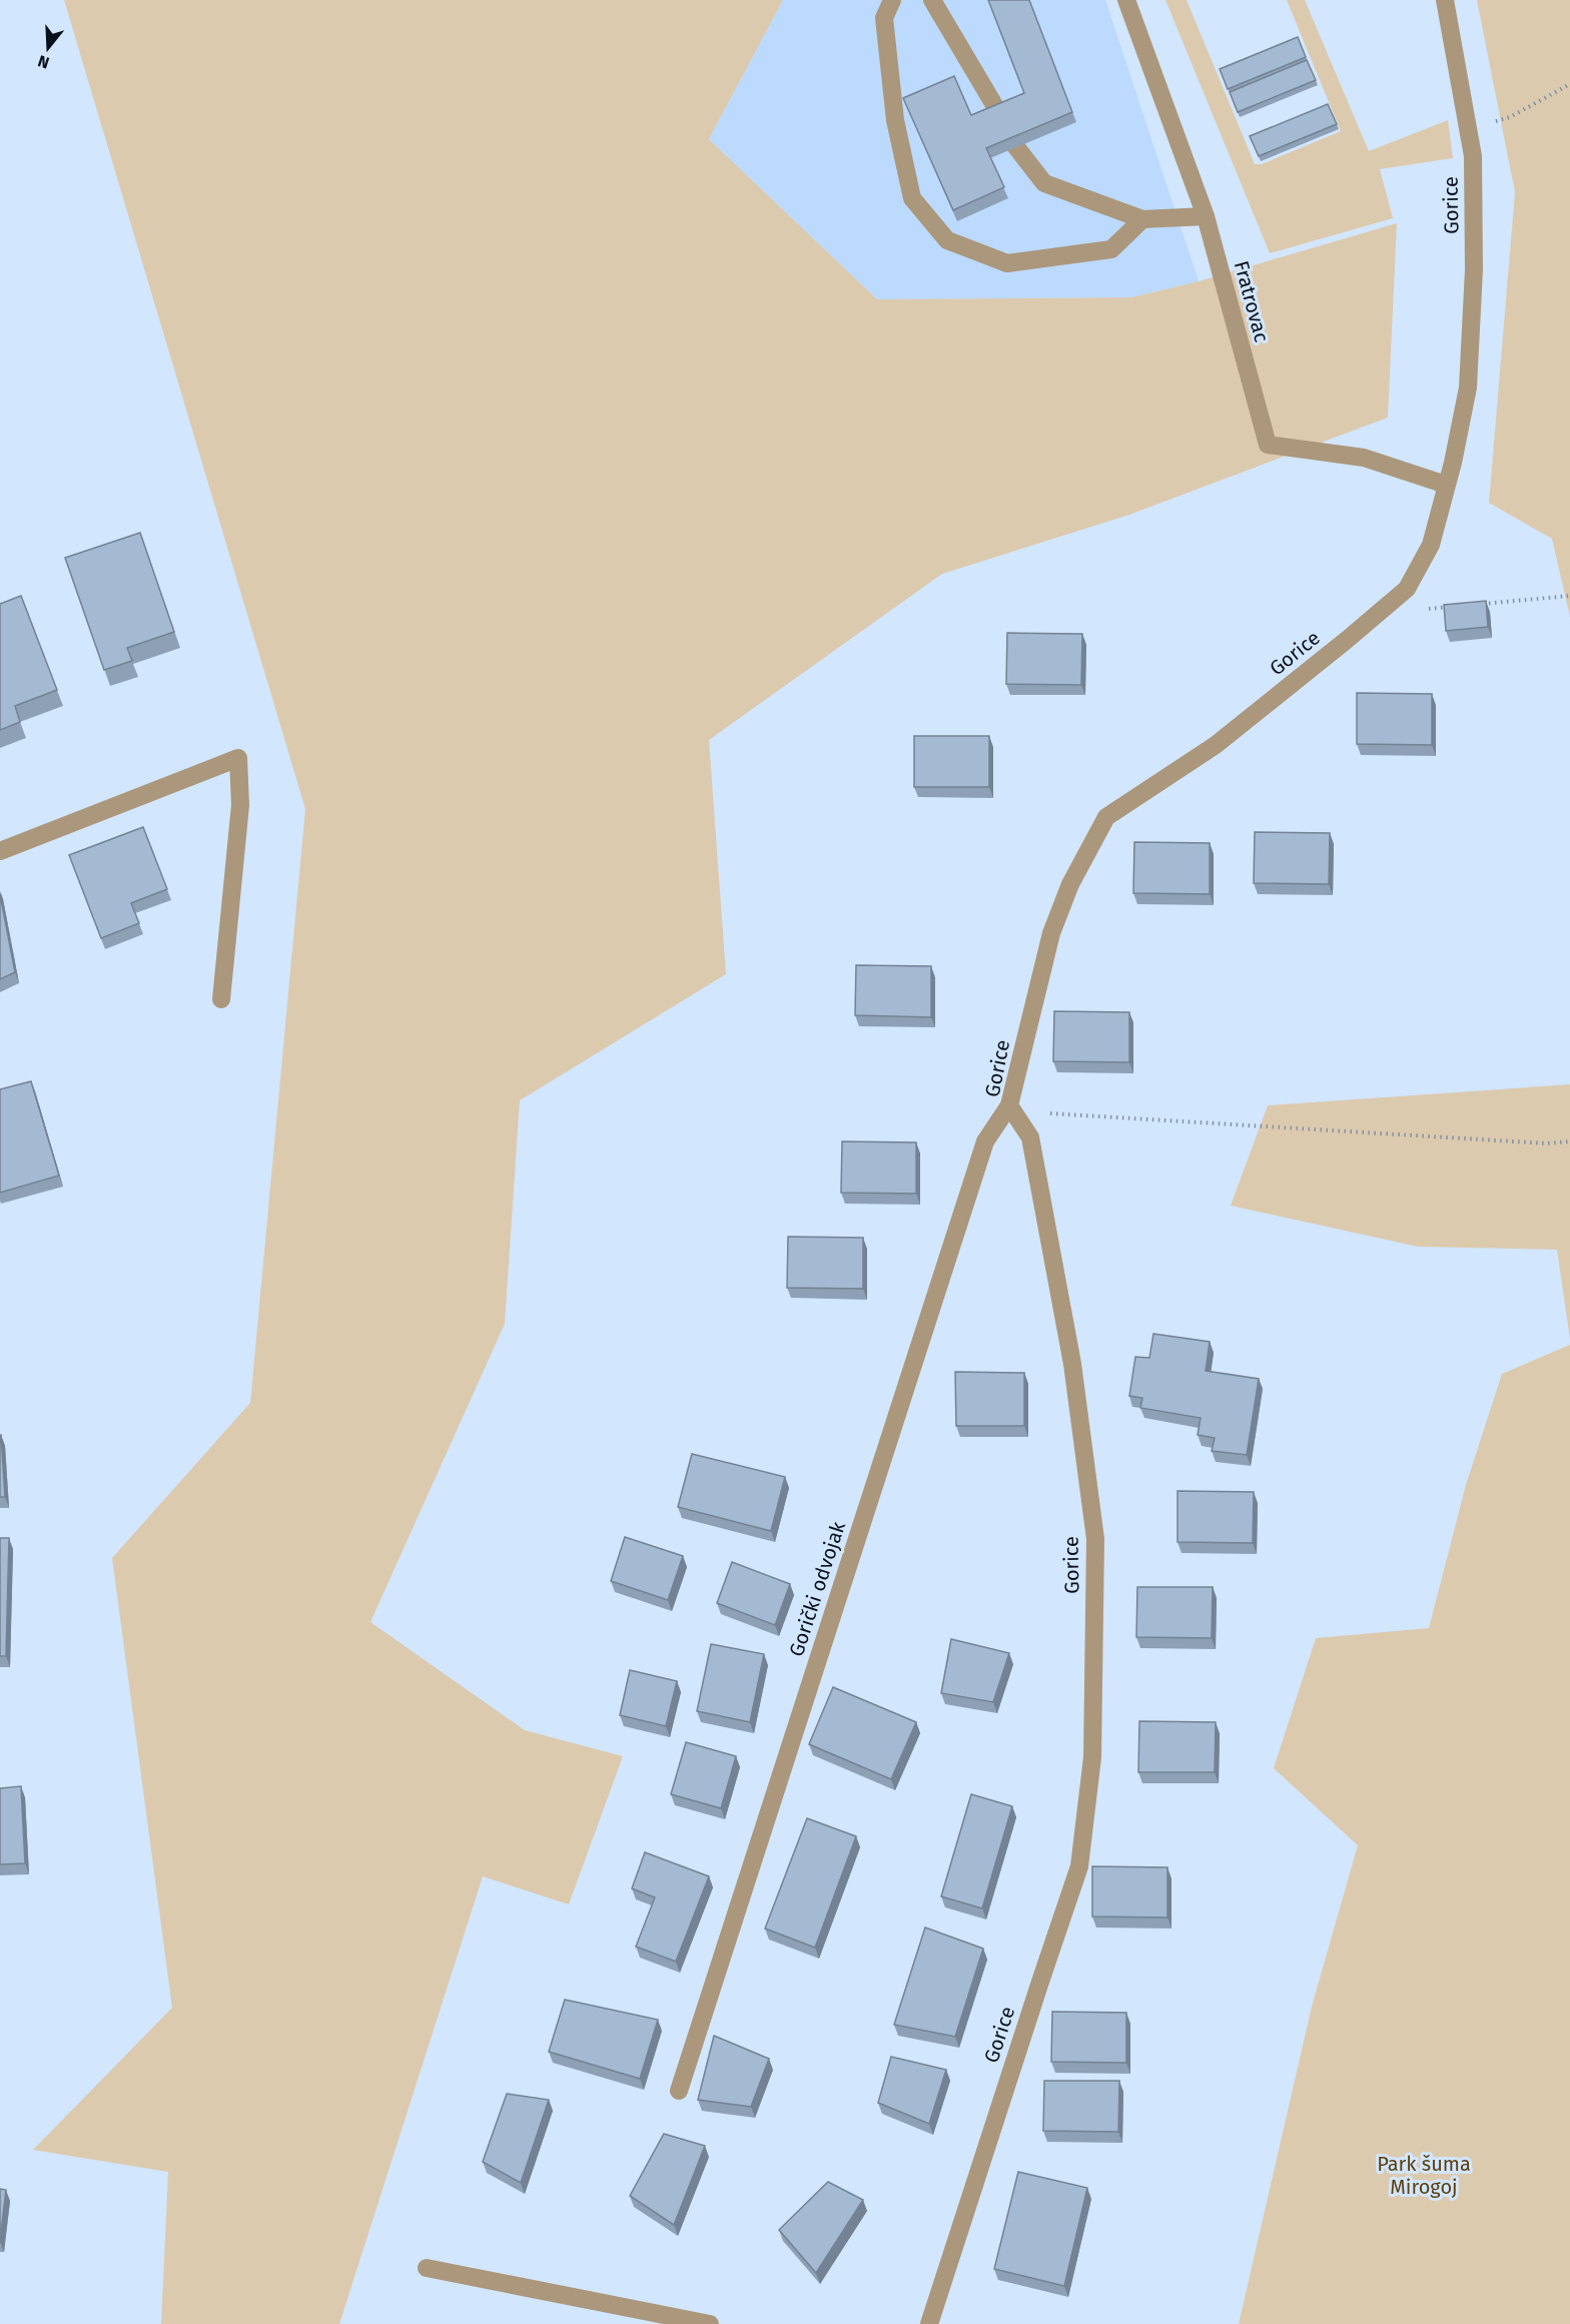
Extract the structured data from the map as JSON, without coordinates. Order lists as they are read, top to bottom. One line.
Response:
{"streets":{"street":["Gorice","Fratrovac","Gorički odvojak"]},"crossings":[["Gorice","Fratrovac"],["Gorice","Gorički odvojak"]],"parks":["Park šuma Mirogoj"],"north":"bottom"}
